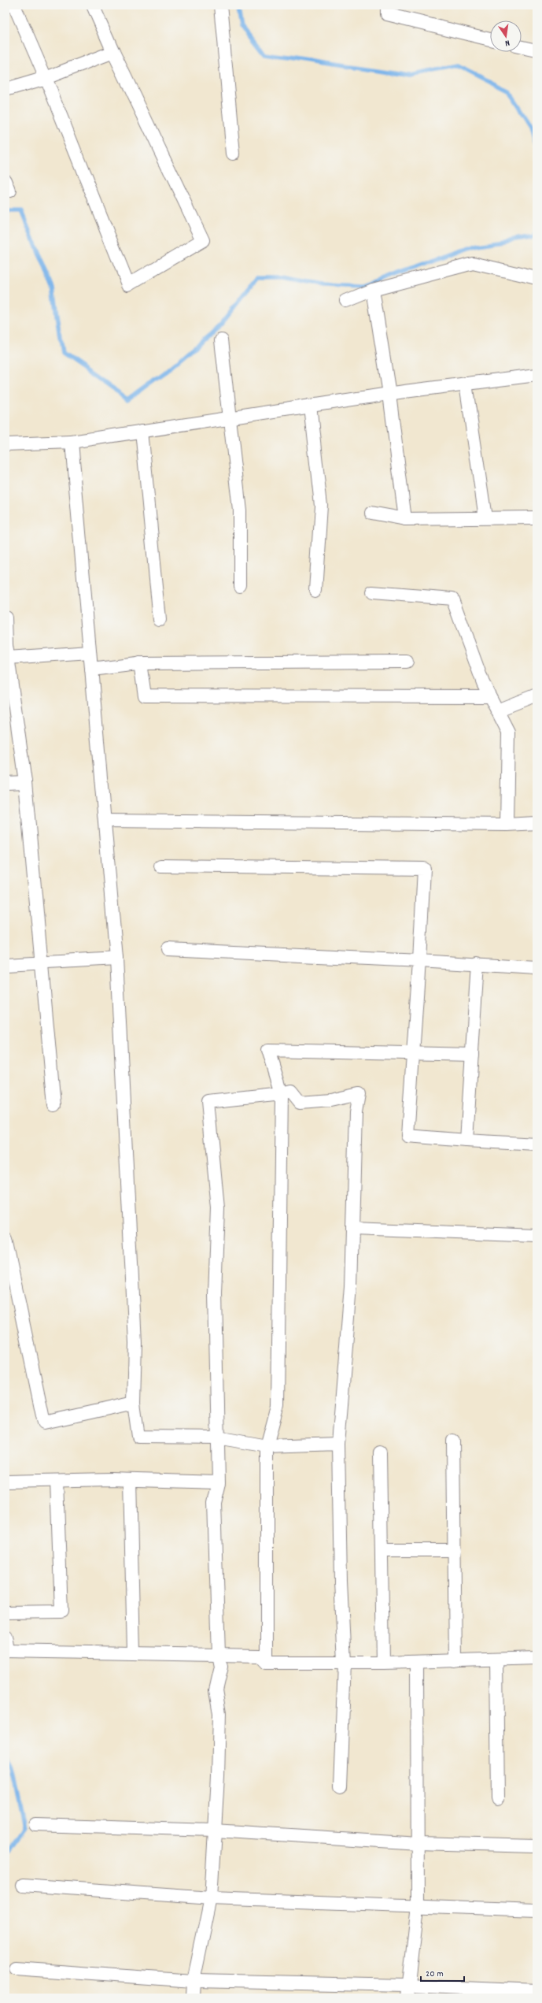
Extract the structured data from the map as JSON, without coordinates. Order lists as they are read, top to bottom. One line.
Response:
{"scale_bar":"20 m","north":"bottom"}
